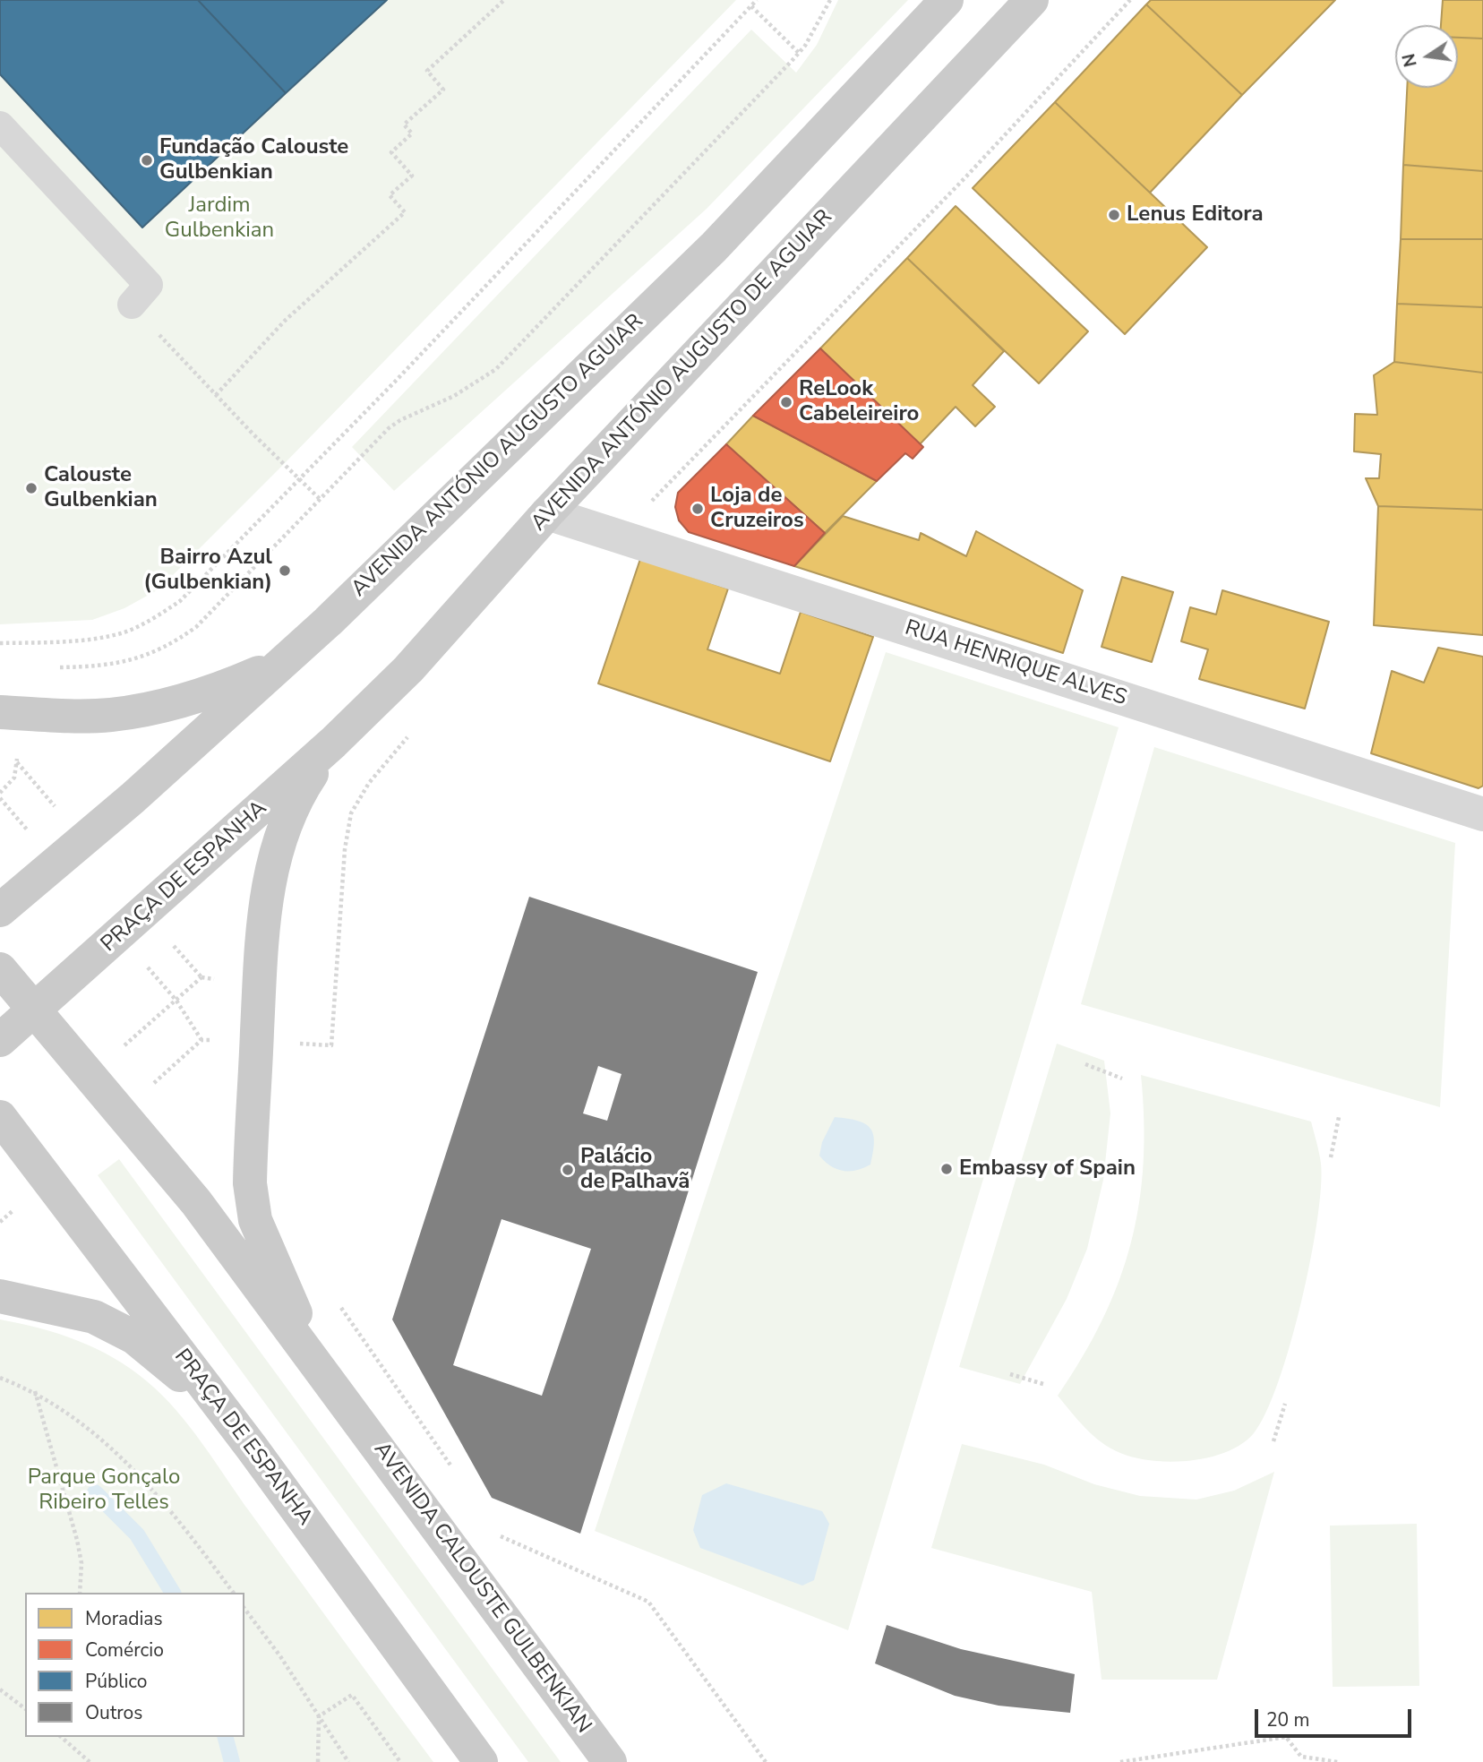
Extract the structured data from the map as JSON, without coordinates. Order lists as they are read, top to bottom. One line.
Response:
{"streets":{"main road":["AVENIDA ANTÓNIO AUGUSTO DE AGUIAR","AVENIDA ANTÓNIO AUGUSTO AGUIAR","PRAÇA DE ESPANHA","AVENIDA CALOUSTE GULBENKIAN"],"street":["RUA HENRIQUE ALVES"]},"crossings":[["AVENIDA ANTÓNIO AUGUSTO DE AGUIAR","RUA HENRIQUE ALVES"],["AVENIDA ANTÓNIO AUGUSTO DE AGUIAR","PRAÇA DE ESPANHA"]],"parks":["Jardim Gulbenkian","Parque Gonçalo Ribeiro Telles"],"places":["Fundação Calouste Gulbenkian","Lenus Editora","ReLook Cabeleireiro","Calouste Gulbenkian","Loja de Cruzeiros","Bairro Azul (Gulbenkian)","Embassy of Spain","Palácio de Palhavã"],"legend":["Moradias","Comércio","Público","Outros"],"scale_bar":"20 m","north":"left"}
